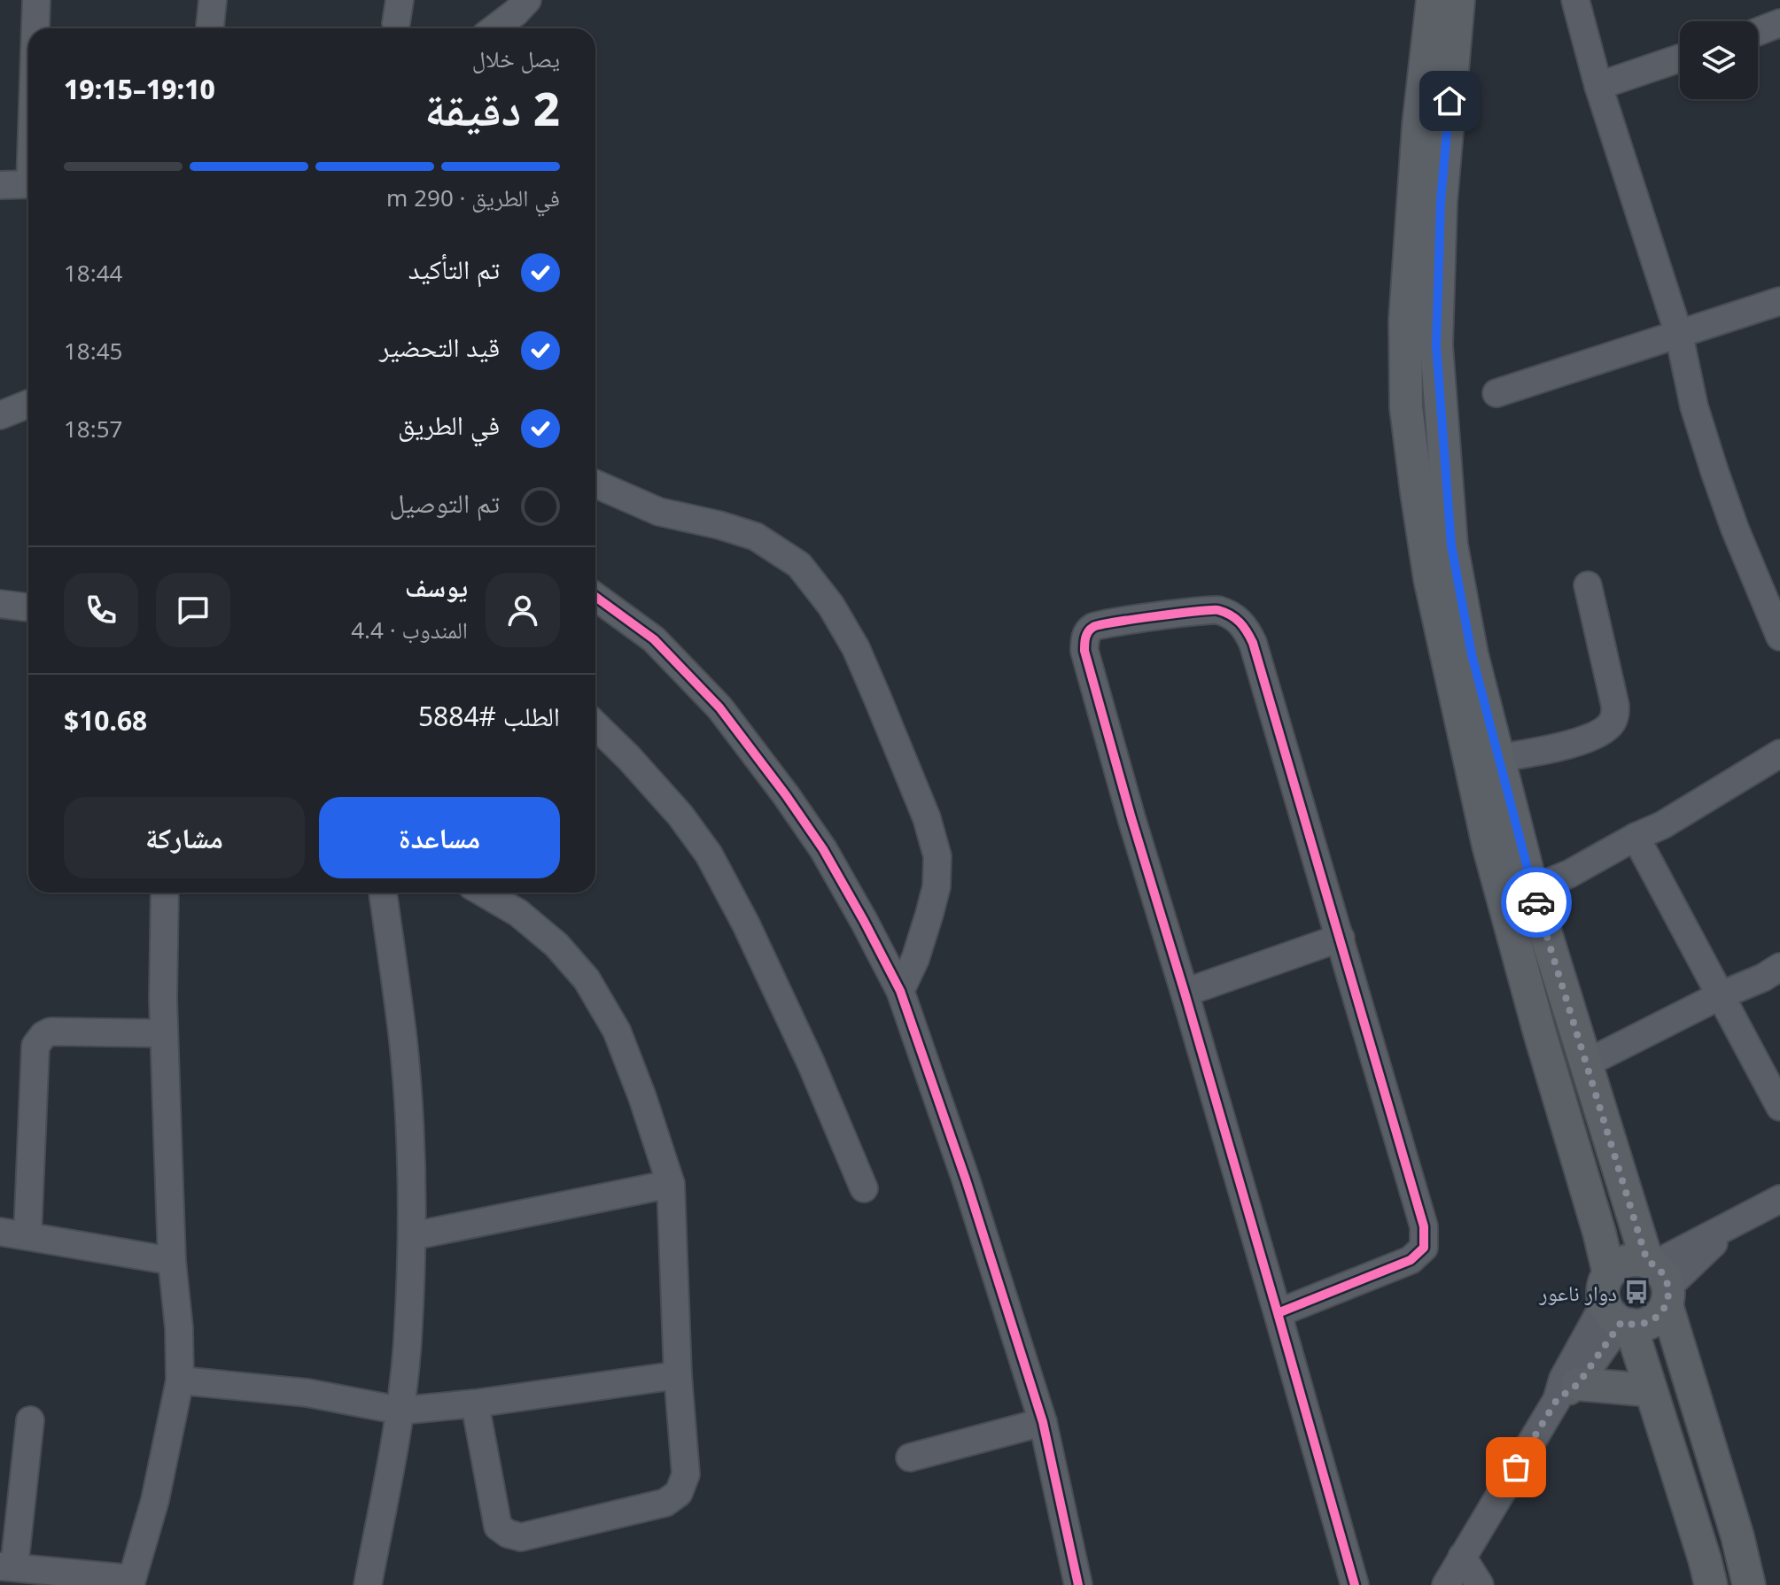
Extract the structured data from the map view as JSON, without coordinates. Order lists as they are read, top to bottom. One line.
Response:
{"places":{"bus stop":["دوار ناعور"]},"page":{"heading":["2 دقيقة","يصل خلال","19:10–19:15"],"panel":["يوسف","المندوب · 4.4","الطلب #5884","$10.68"],"bar":"في الطريق · 290 m","list":[["تم التأكيد","18:44"],["قيد التحضير","18:45"],["في الطريق","18:57"],"تم التوصيل"],"buttons":["مساعدة","مشاركة"]}}
